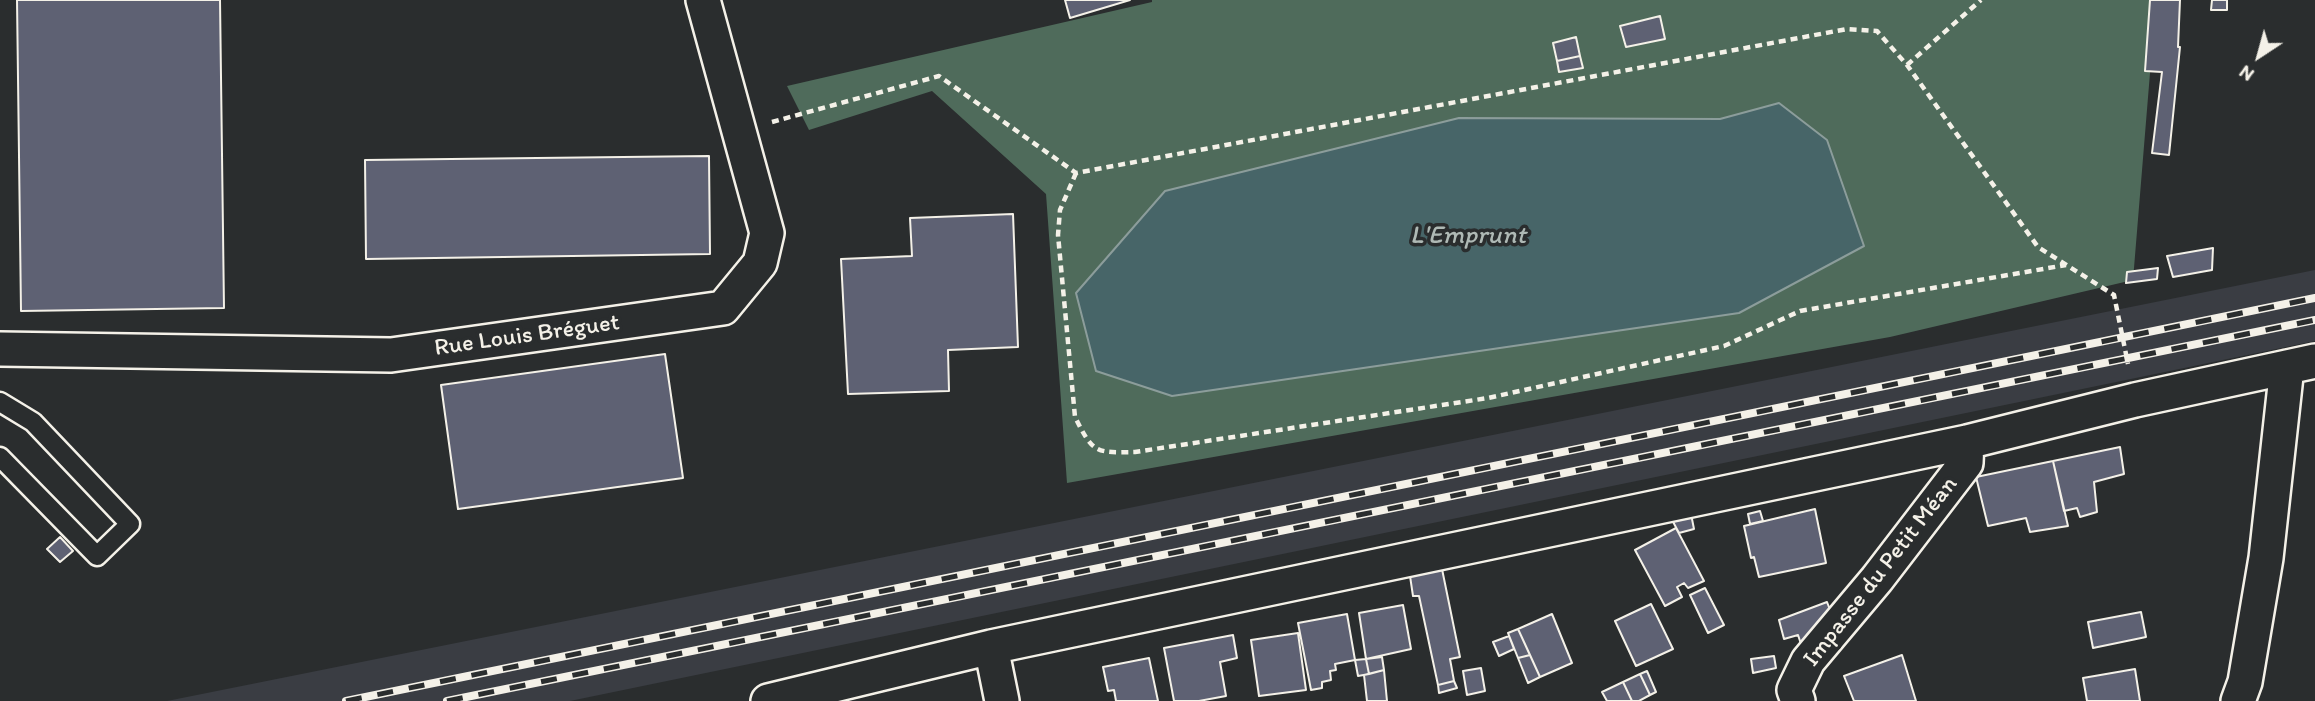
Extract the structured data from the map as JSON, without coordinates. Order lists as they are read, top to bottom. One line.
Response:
{"streets":{"street":["Rue Louis Bréguet","Impasse du Petit Méan"]},"water":["L'Emprunt"],"north":"bottom left"}
